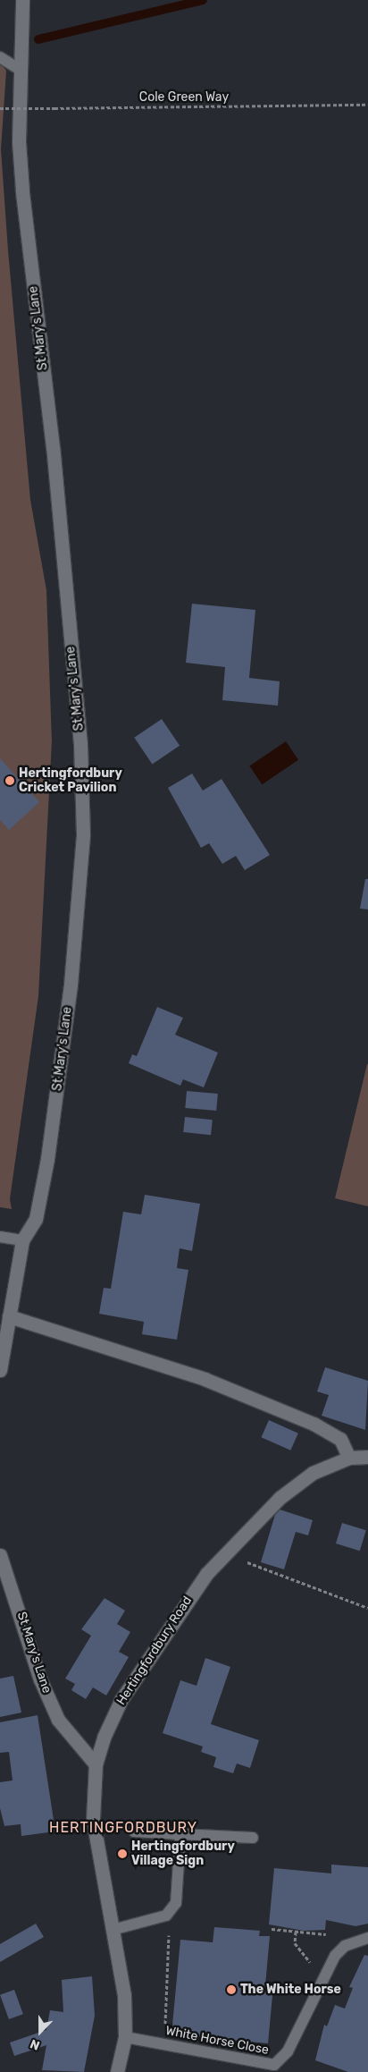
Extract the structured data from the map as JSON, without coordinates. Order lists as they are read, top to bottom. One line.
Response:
{"streets":{"street":["St Mary's Lane","Hertingfordbury Road"],"lane":["White Horse Close"],"path":["Cole Green Way"]},"crossings":[["St Mary's Lane","Hertingfordbury Road"],["Hertingfordbury Road","White Horse Close"]],"districts":["HERTINGFORDBURY"],"places":["Hertingfordbury Cricket Pavilion","Hertingfordbury Village Sign","The White Horse"],"north":"bottom"}
